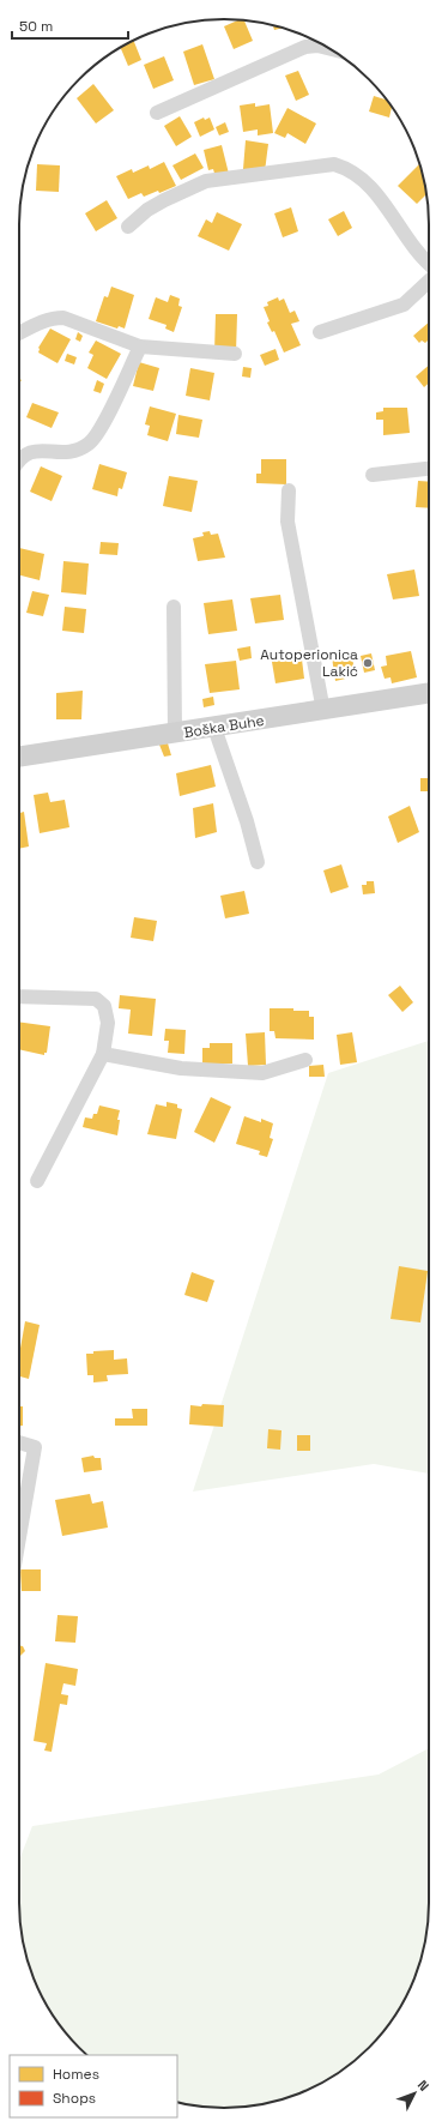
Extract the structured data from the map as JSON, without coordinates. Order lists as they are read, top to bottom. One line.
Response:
{"streets":{"street":["Boška Buhe"]},"places":["Autoperionica Lakić"],"legend":["Homes","Shops"],"scale_bar":"50 m","north":"top right"}
